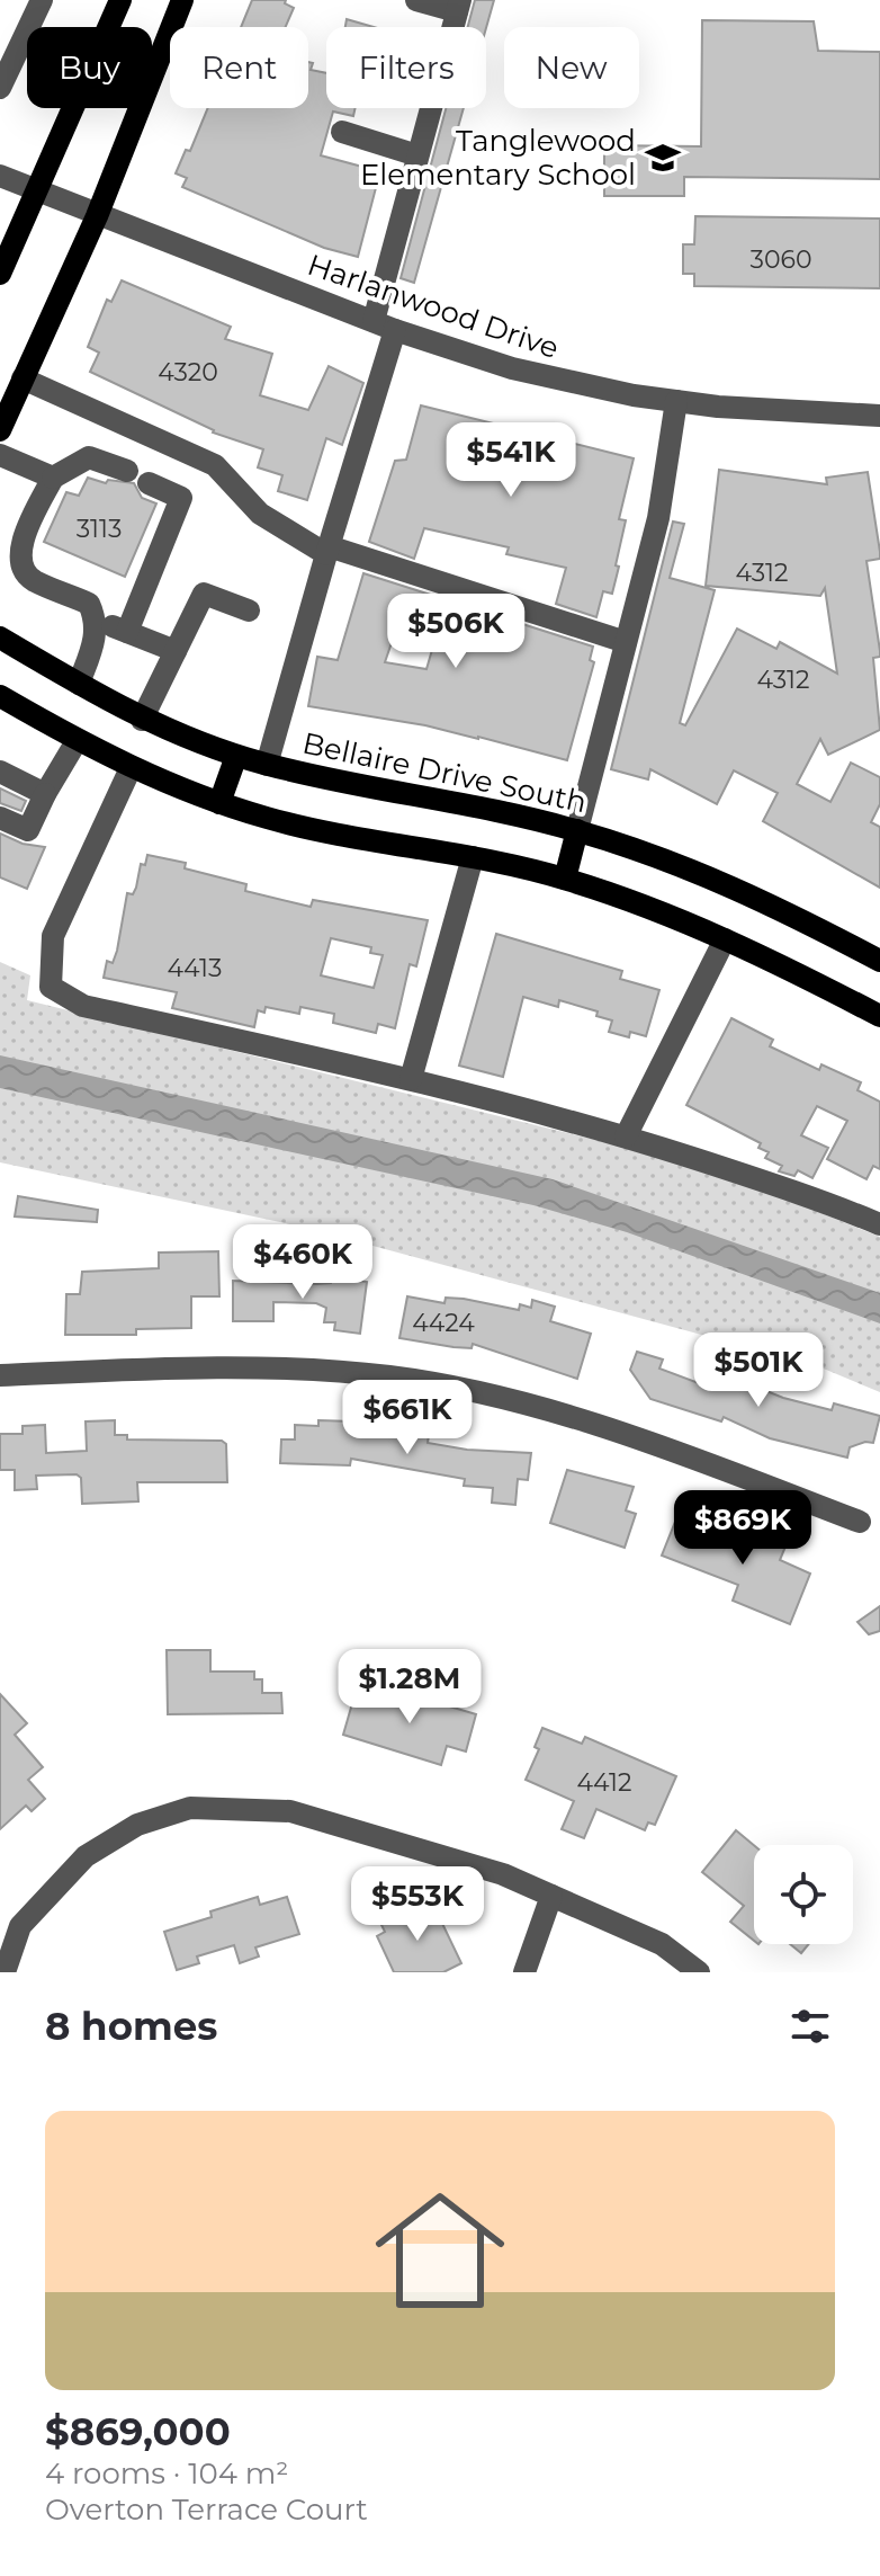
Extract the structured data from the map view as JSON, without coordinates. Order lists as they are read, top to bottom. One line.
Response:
{"streets":{"main road":["Bellaire Drive South"],"street":["Harlanwood Drive"]},"places":{"school or university":["Tanglewood Elementary School"]},"house_numbers":["3060","4320","3113","4312","4312","4413","4424","4412"],"page":{"chip":["Buy","Rent","Filters","New"],"price":["$541K","$506K","$460K","$501K","$661K","$869K","$1.28M","$553K"],"heading":"8 homes","list":[{"name":"$869,000","note":"4 rooms · 104 m² · Overton Terrace Court"}]}}
